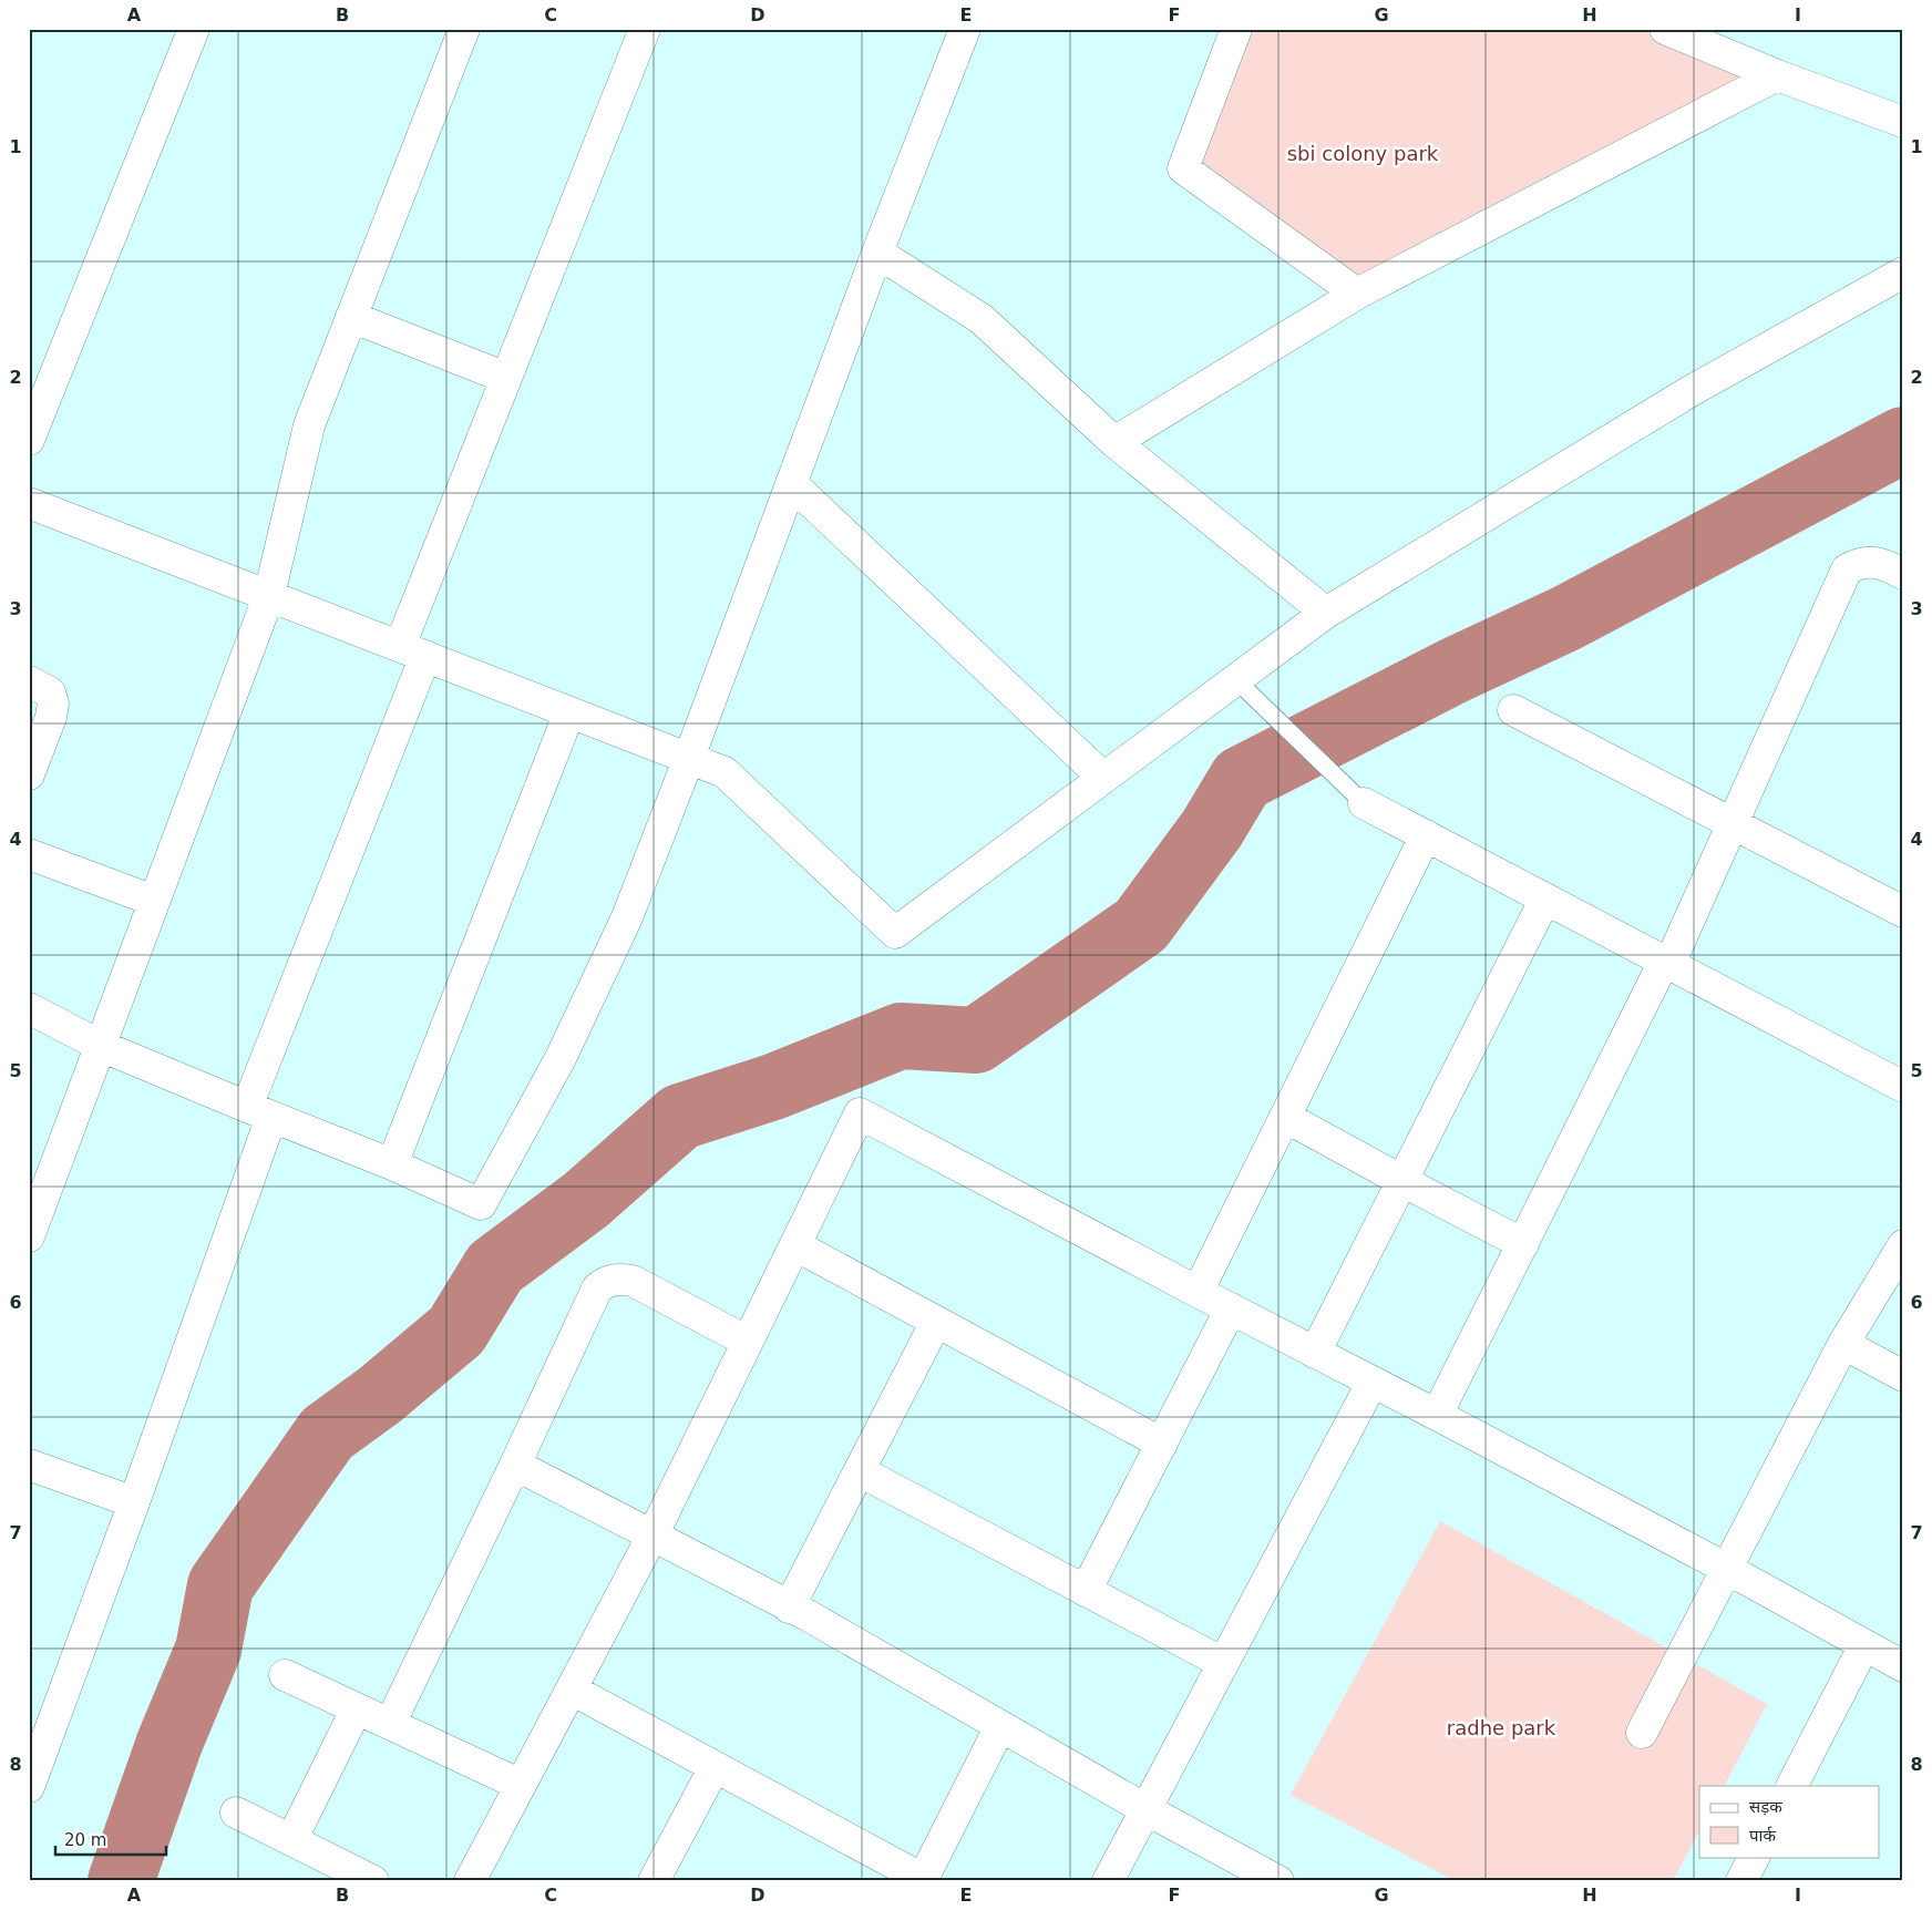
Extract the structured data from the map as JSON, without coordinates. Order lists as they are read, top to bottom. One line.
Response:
{"parks":["sbi colony park","radhe park"],"legend":["सड़क","पार्क"],"scale_bar":"20 m","grid":{"columns":["A","B","C","D","E","F","G","H","I"],"rows":["1","2","3","4","5","6","7","8"]}}
